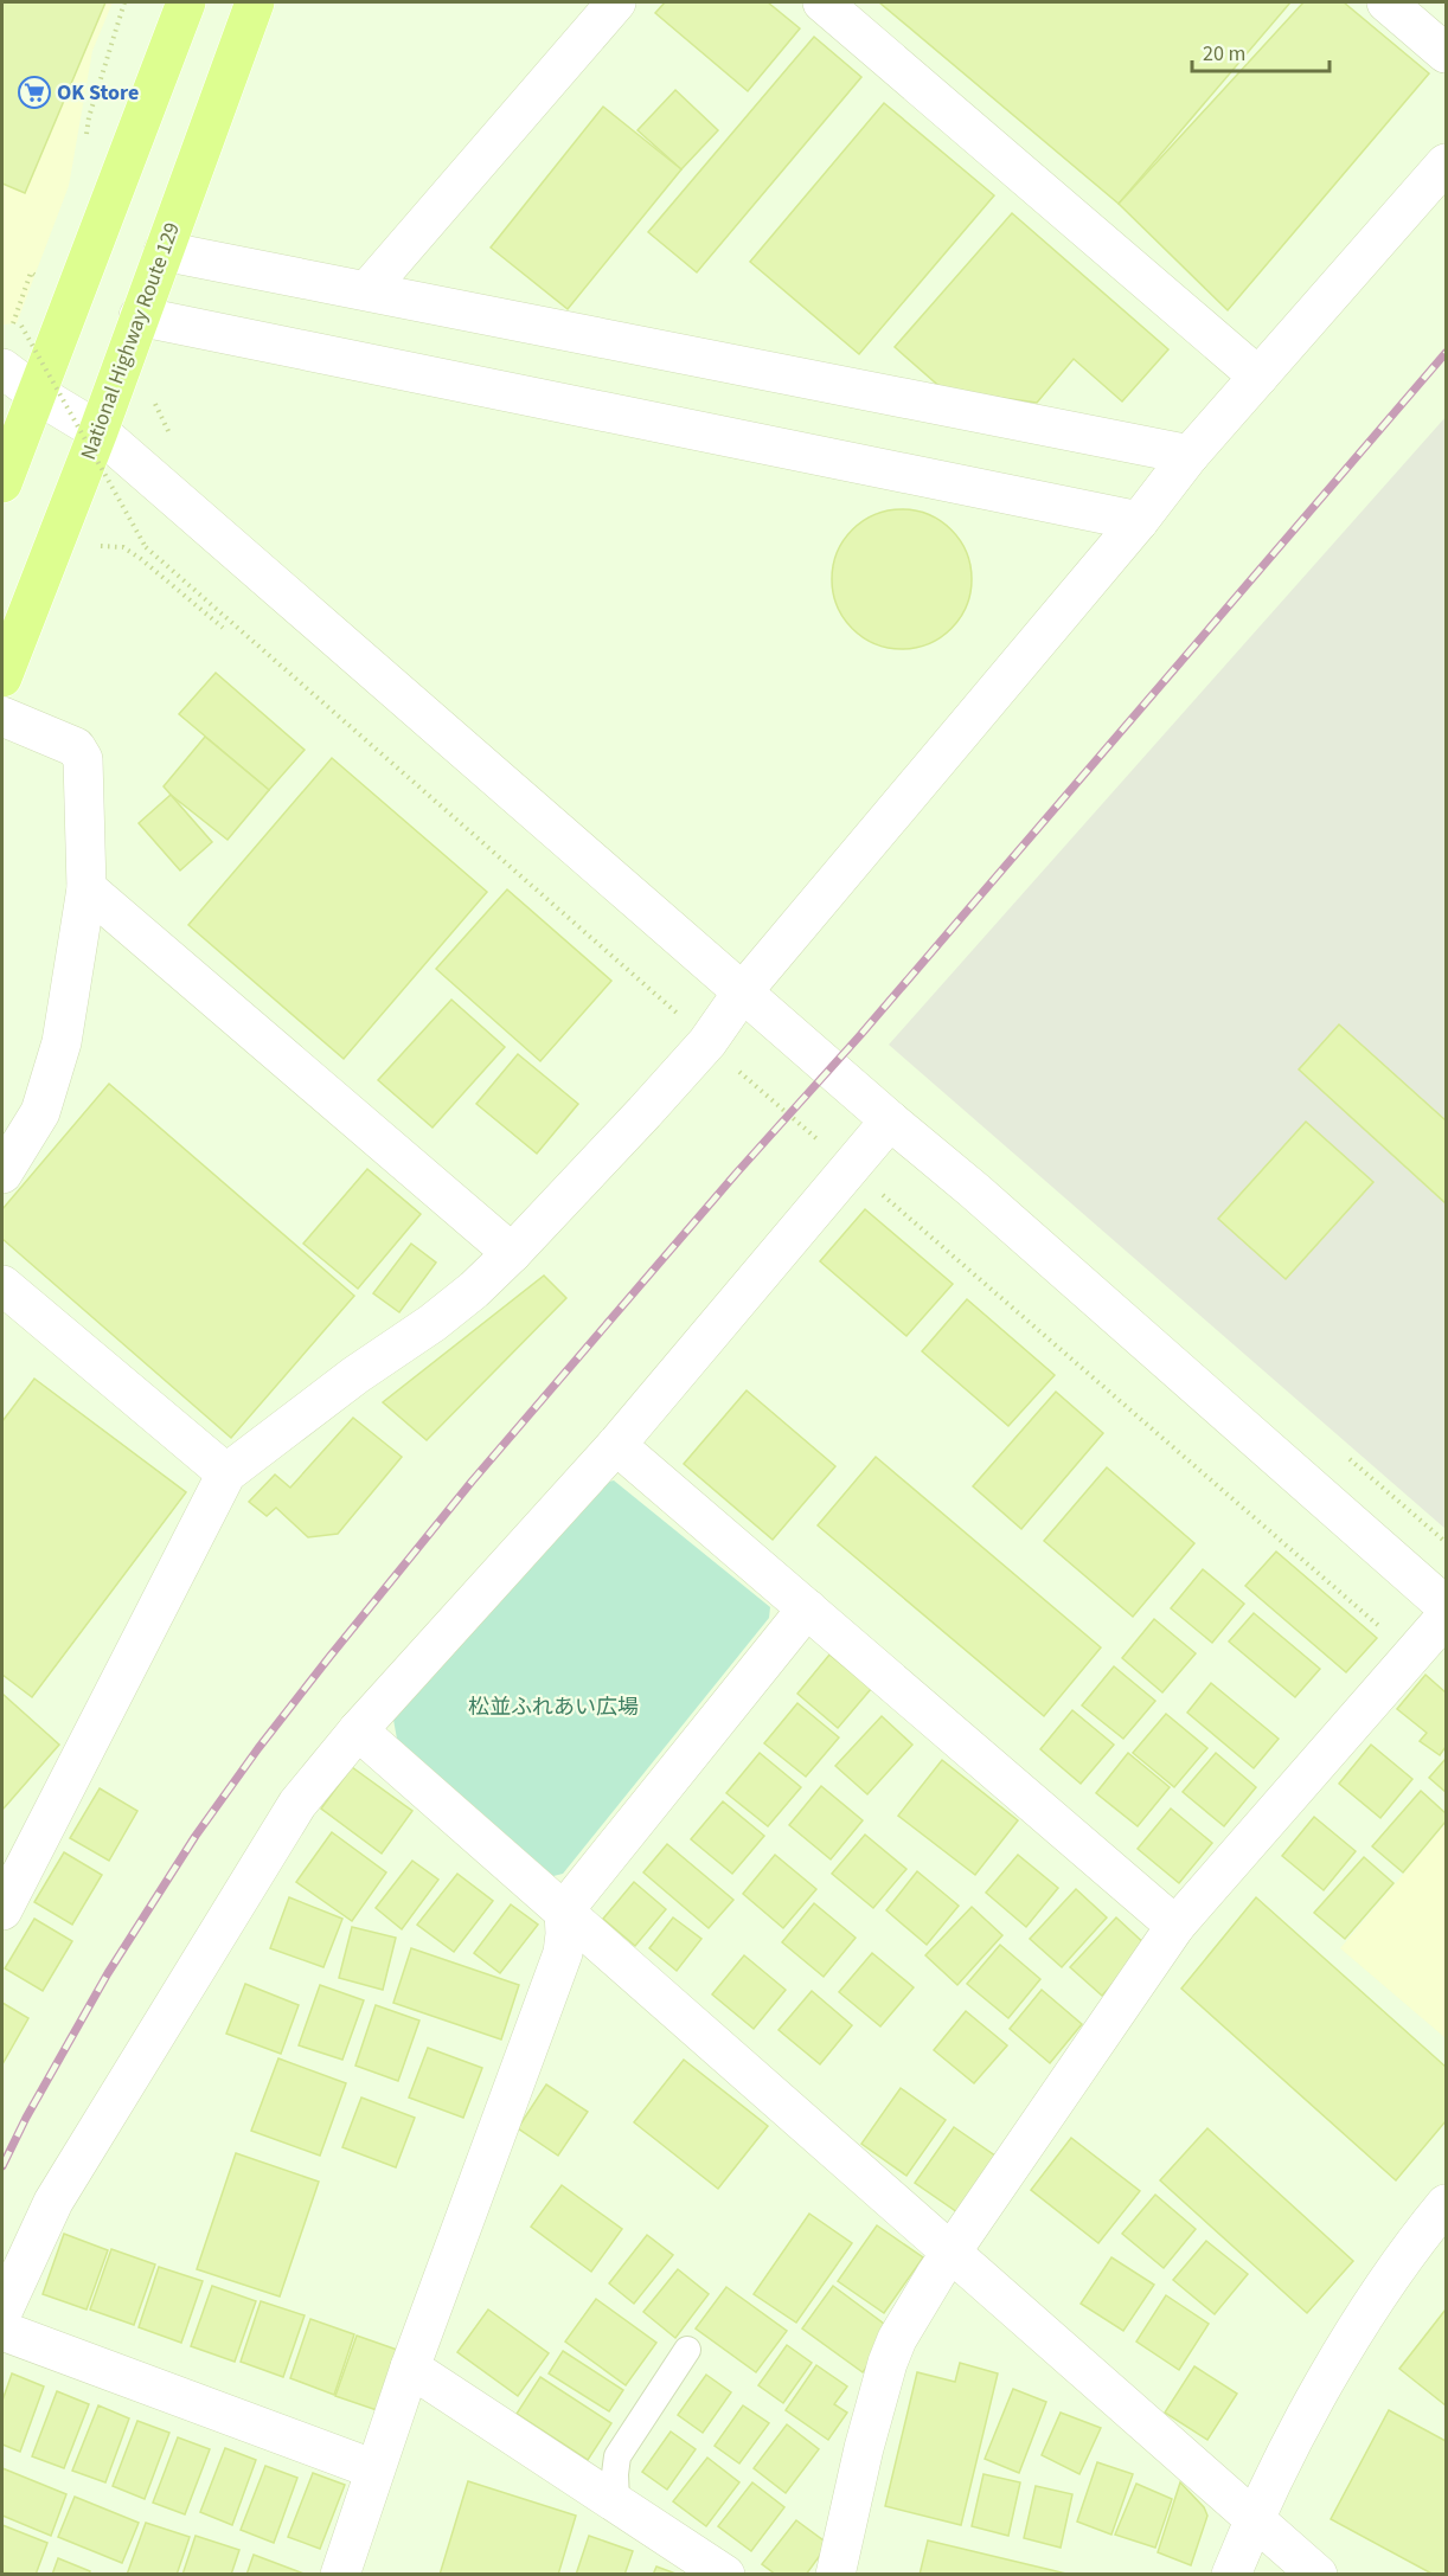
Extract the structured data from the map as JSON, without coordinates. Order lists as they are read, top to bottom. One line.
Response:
{"streets":{"highway":["National Highway Route 129"]},"parks":["松並ふれあい広場"],"places":{"supermarket":["OK Store"]},"scale_bar":"20 m"}
